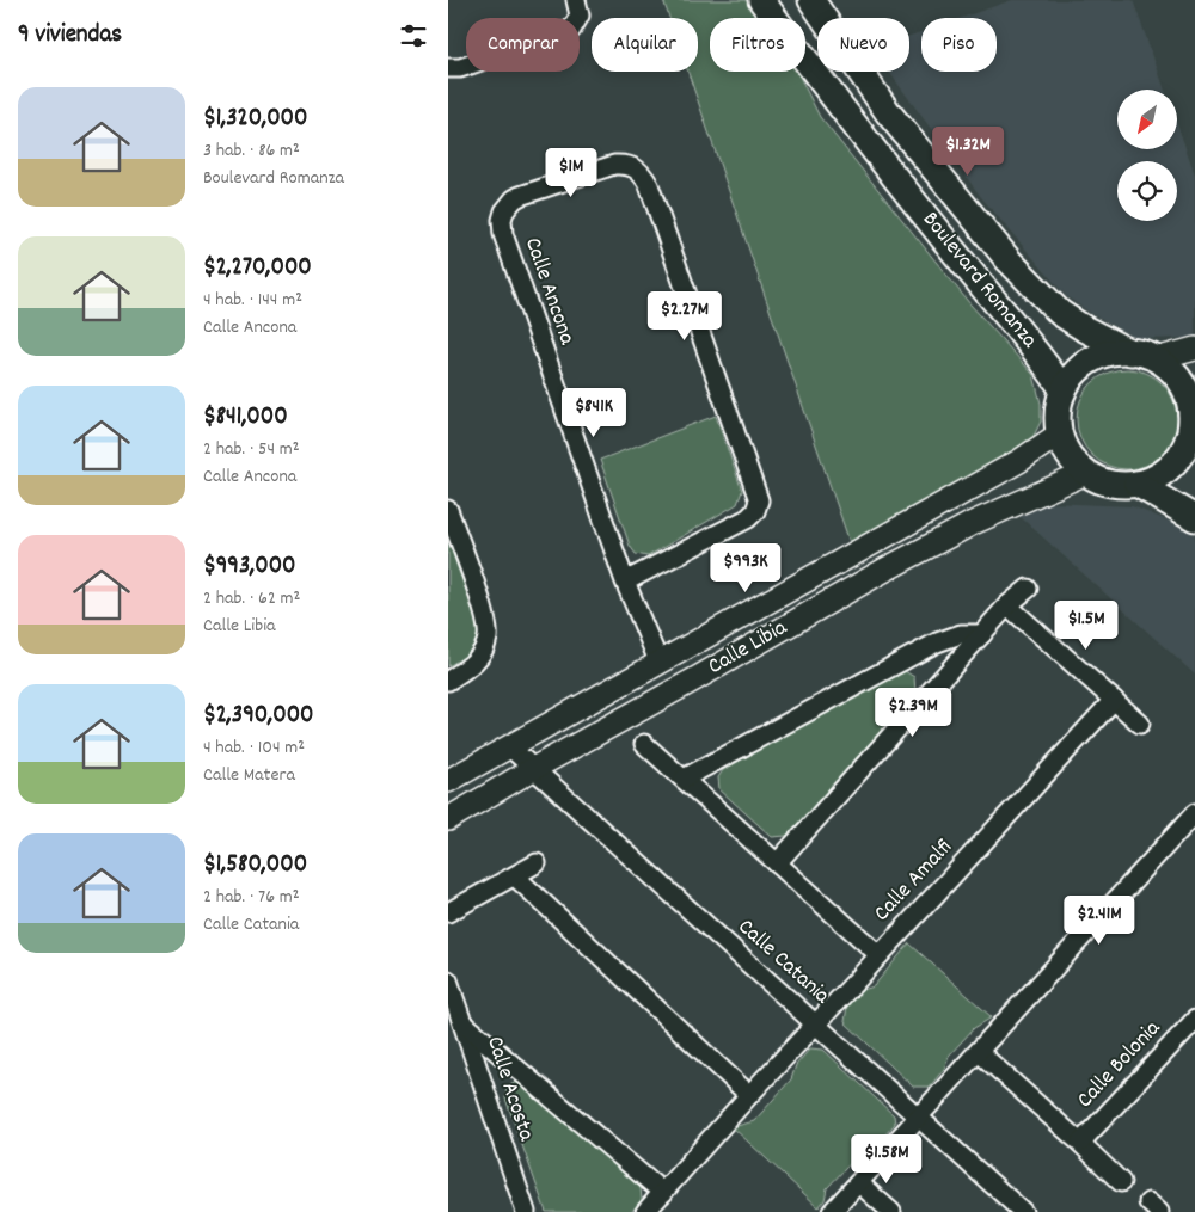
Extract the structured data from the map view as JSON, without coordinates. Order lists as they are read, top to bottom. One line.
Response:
{"streets":{"main road":["Boulevard Romanza"],"street":["Calle Ancona","Calle Libia","Calle Amalfi","Calle Catania","Calle Bolonia","Calle Acosta"]},"crossings":[["Boulevard Romanza","Calle Libia"],["Calle Ancona","Calle Libia"],["Calle Libia","Calle Catania"],["Calle Amalfi","Calle Catania"]],"north":"bottom left","page":{"heading":"9 viviendas","chip":["Comprar","Alquilar","Filtros","Nuevo","Piso"],"list":[{"name":"$1,320,000","note":"3 hab. · 86 m² · Boulevard Romanza"},{"name":"$2,270,000","note":"4 hab. · 144 m² · Calle Ancona"},{"name":"$841,000","note":"2 hab. · 54 m² · Calle Ancona"},{"name":"$993,000","note":"2 hab. · 62 m² · Calle Libia"},{"name":"$2,390,000","note":"4 hab. · 104 m² · Calle Matera"},{"name":"$1,580,000","note":"2 hab. · 76 m² · Calle Catania"}],"price":["$1.32M","$1M","$2.27M","$841K","$993K","$1.5M","$2.39M","$2.41M","$1.58M"]}}
